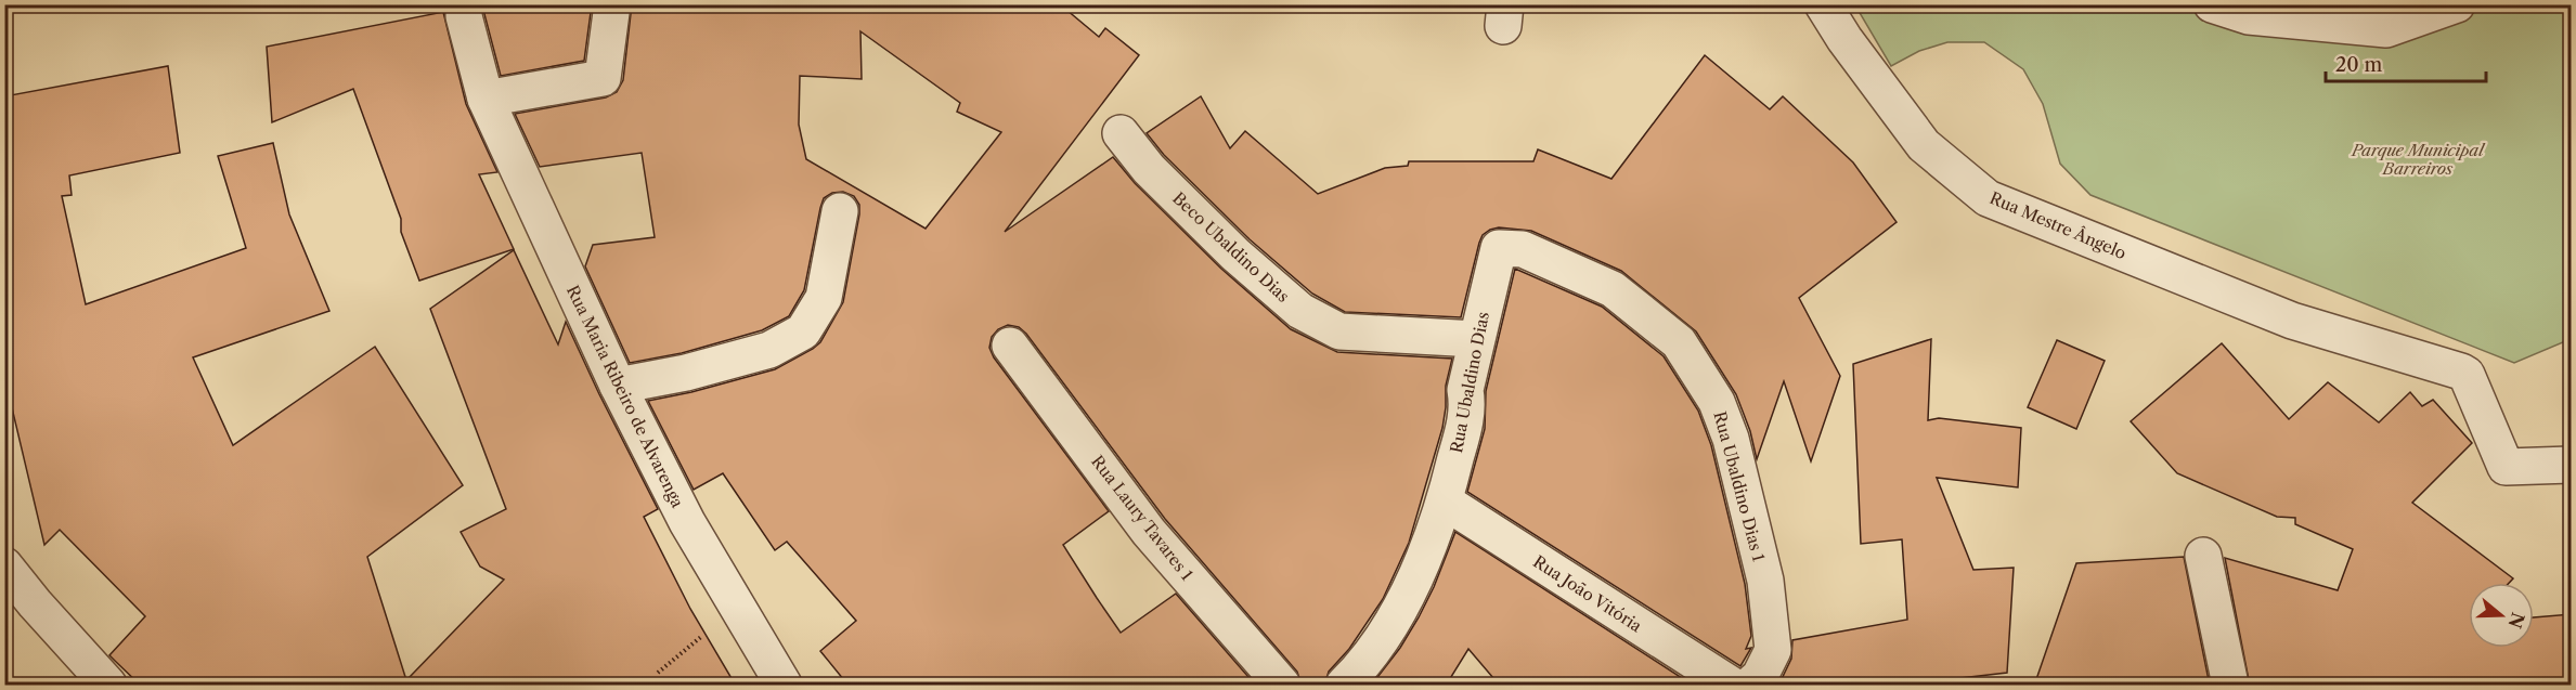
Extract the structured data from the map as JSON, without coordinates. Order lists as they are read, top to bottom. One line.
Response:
{"streets":{"street":["Rua Mestre Ângelo","Beco Ubaldino Dias","Rua Ubaldino Dias","Rua Maria Ribeiro de Alvarenga","Rua Ubaldino Dias 1","Rua Laury Tavares 1","Rua João Vitória"]},"crossings":[["Beco Ubaldino Dias","Rua Ubaldino Dias"],["Rua Ubaldino Dias","Rua Ubaldino Dias 1"],["Rua Ubaldino Dias","Rua João Vitória"]],"parks":["Parque Municipal Barreiros"],"scale_bar":"20 m","north":"right"}
